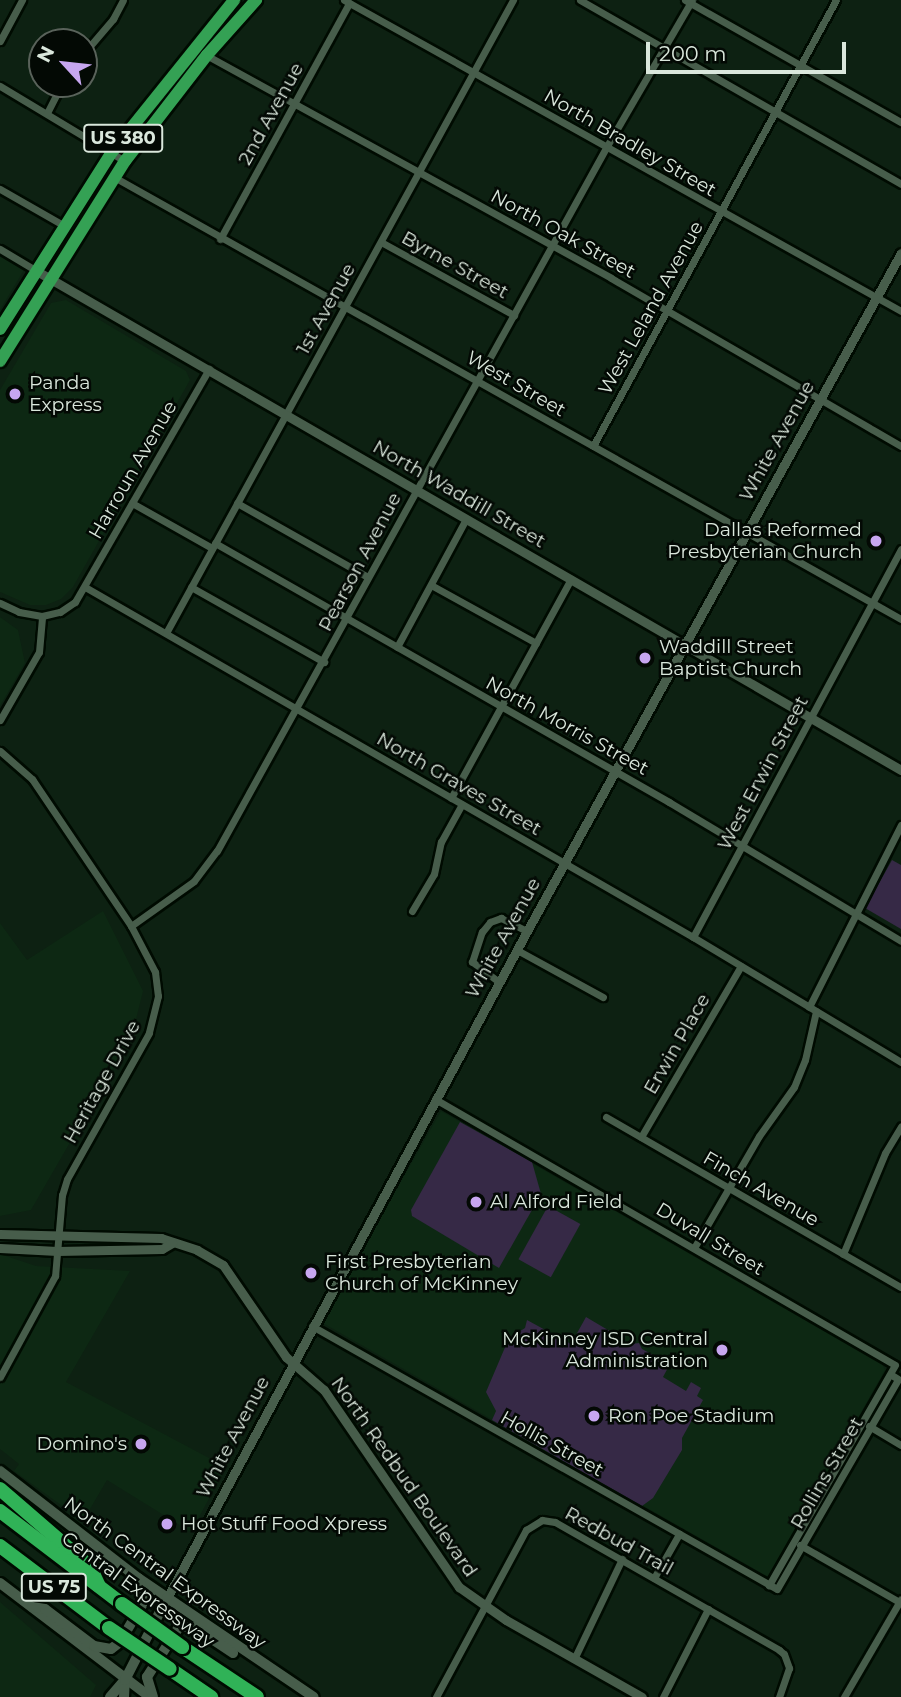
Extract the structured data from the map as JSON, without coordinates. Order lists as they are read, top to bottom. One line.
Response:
{"streets":{"highway":["US 380","US 75","Central Expressway"],"main road":["North Central Expressway"],"street":["2nd Avenue","North Bradley Street","North Oak Street","Byrne Street","West Leland Avenue","1st Avenue","West Street","White Avenue","Harroun Avenue","North Waddill Street","Pearson Avenue","North Morris Street","West Erwin Street","North Graves Street","Erwin Place","Heritage Drive","Finch Avenue","Duvall Street","Hollis Street","Rollins Street","North Redbud Boulevard","Redbud Trail"]},"crossings":[["2nd Avenue","North Bradley Street"],["2nd Avenue","North Oak Street"],["2nd Avenue","West Street"],["US 380","North Oak Street"],["US 380","West Street"],["US 380","North Waddill Street"],["North Bradley Street","West Leland Avenue"],["North Bradley Street","1st Avenue"],["North Bradley Street","White Avenue"],["North Bradley Street","Pearson Avenue"],["North Oak Street","West Leland Avenue"],["North Oak Street","1st Avenue"],["North Oak Street","White Avenue"],["North Oak Street","Pearson Avenue"],["Byrne Street","1st Avenue"],["Byrne Street","Pearson Avenue"],["West Leland Avenue","West Street"],["1st Avenue","West Street"],["1st Avenue","North Waddill Street"],["1st Avenue","North Morris Street"],["1st Avenue","North Graves Street"],["West Street","White Avenue"],["West Street","Pearson Avenue"],["West Street","West Erwin Street"],["White Avenue","North Waddill Street"],["White Avenue","North Morris Street"],["White Avenue","North Graves Street"],["White Avenue","Duvall Street"],["White Avenue","Hollis Street"],["White Avenue","North Redbud Boulevard"],["White Avenue","North Central Expressway"],["Harroun Avenue","North Waddill Street"],["Harroun Avenue","North Morris Street"],["Harroun Avenue","North Graves Street"],["North Waddill Street","Pearson Avenue"],["North Waddill Street","West Erwin Street"],["Pearson Avenue","North Morris Street"],["Pearson Avenue","North Graves Street"],["Pearson Avenue","Heritage Drive"],["North Morris Street","West Erwin Street"],["West Erwin Street","North Graves Street"],["North Graves Street","Erwin Place"],["Erwin Place","Finch Avenue"],["Heritage Drive","North Redbud Boulevard"],["Duvall Street","Rollins Street"],["Hollis Street","Rollins Street"],["North Redbud Boulevard","Redbud Trail"]],"places":["Panda Express","Dallas Reformed Presbyterian Church","Waddill Street Baptist Church","Al Alford Field","First Presbyterian Church of McKinney","McKinney ISD Central Administration","Ron Poe Stadium","Domino's","Hot Stuff Food Xpress"],"scale_bar":"200 m","north":"top left"}
